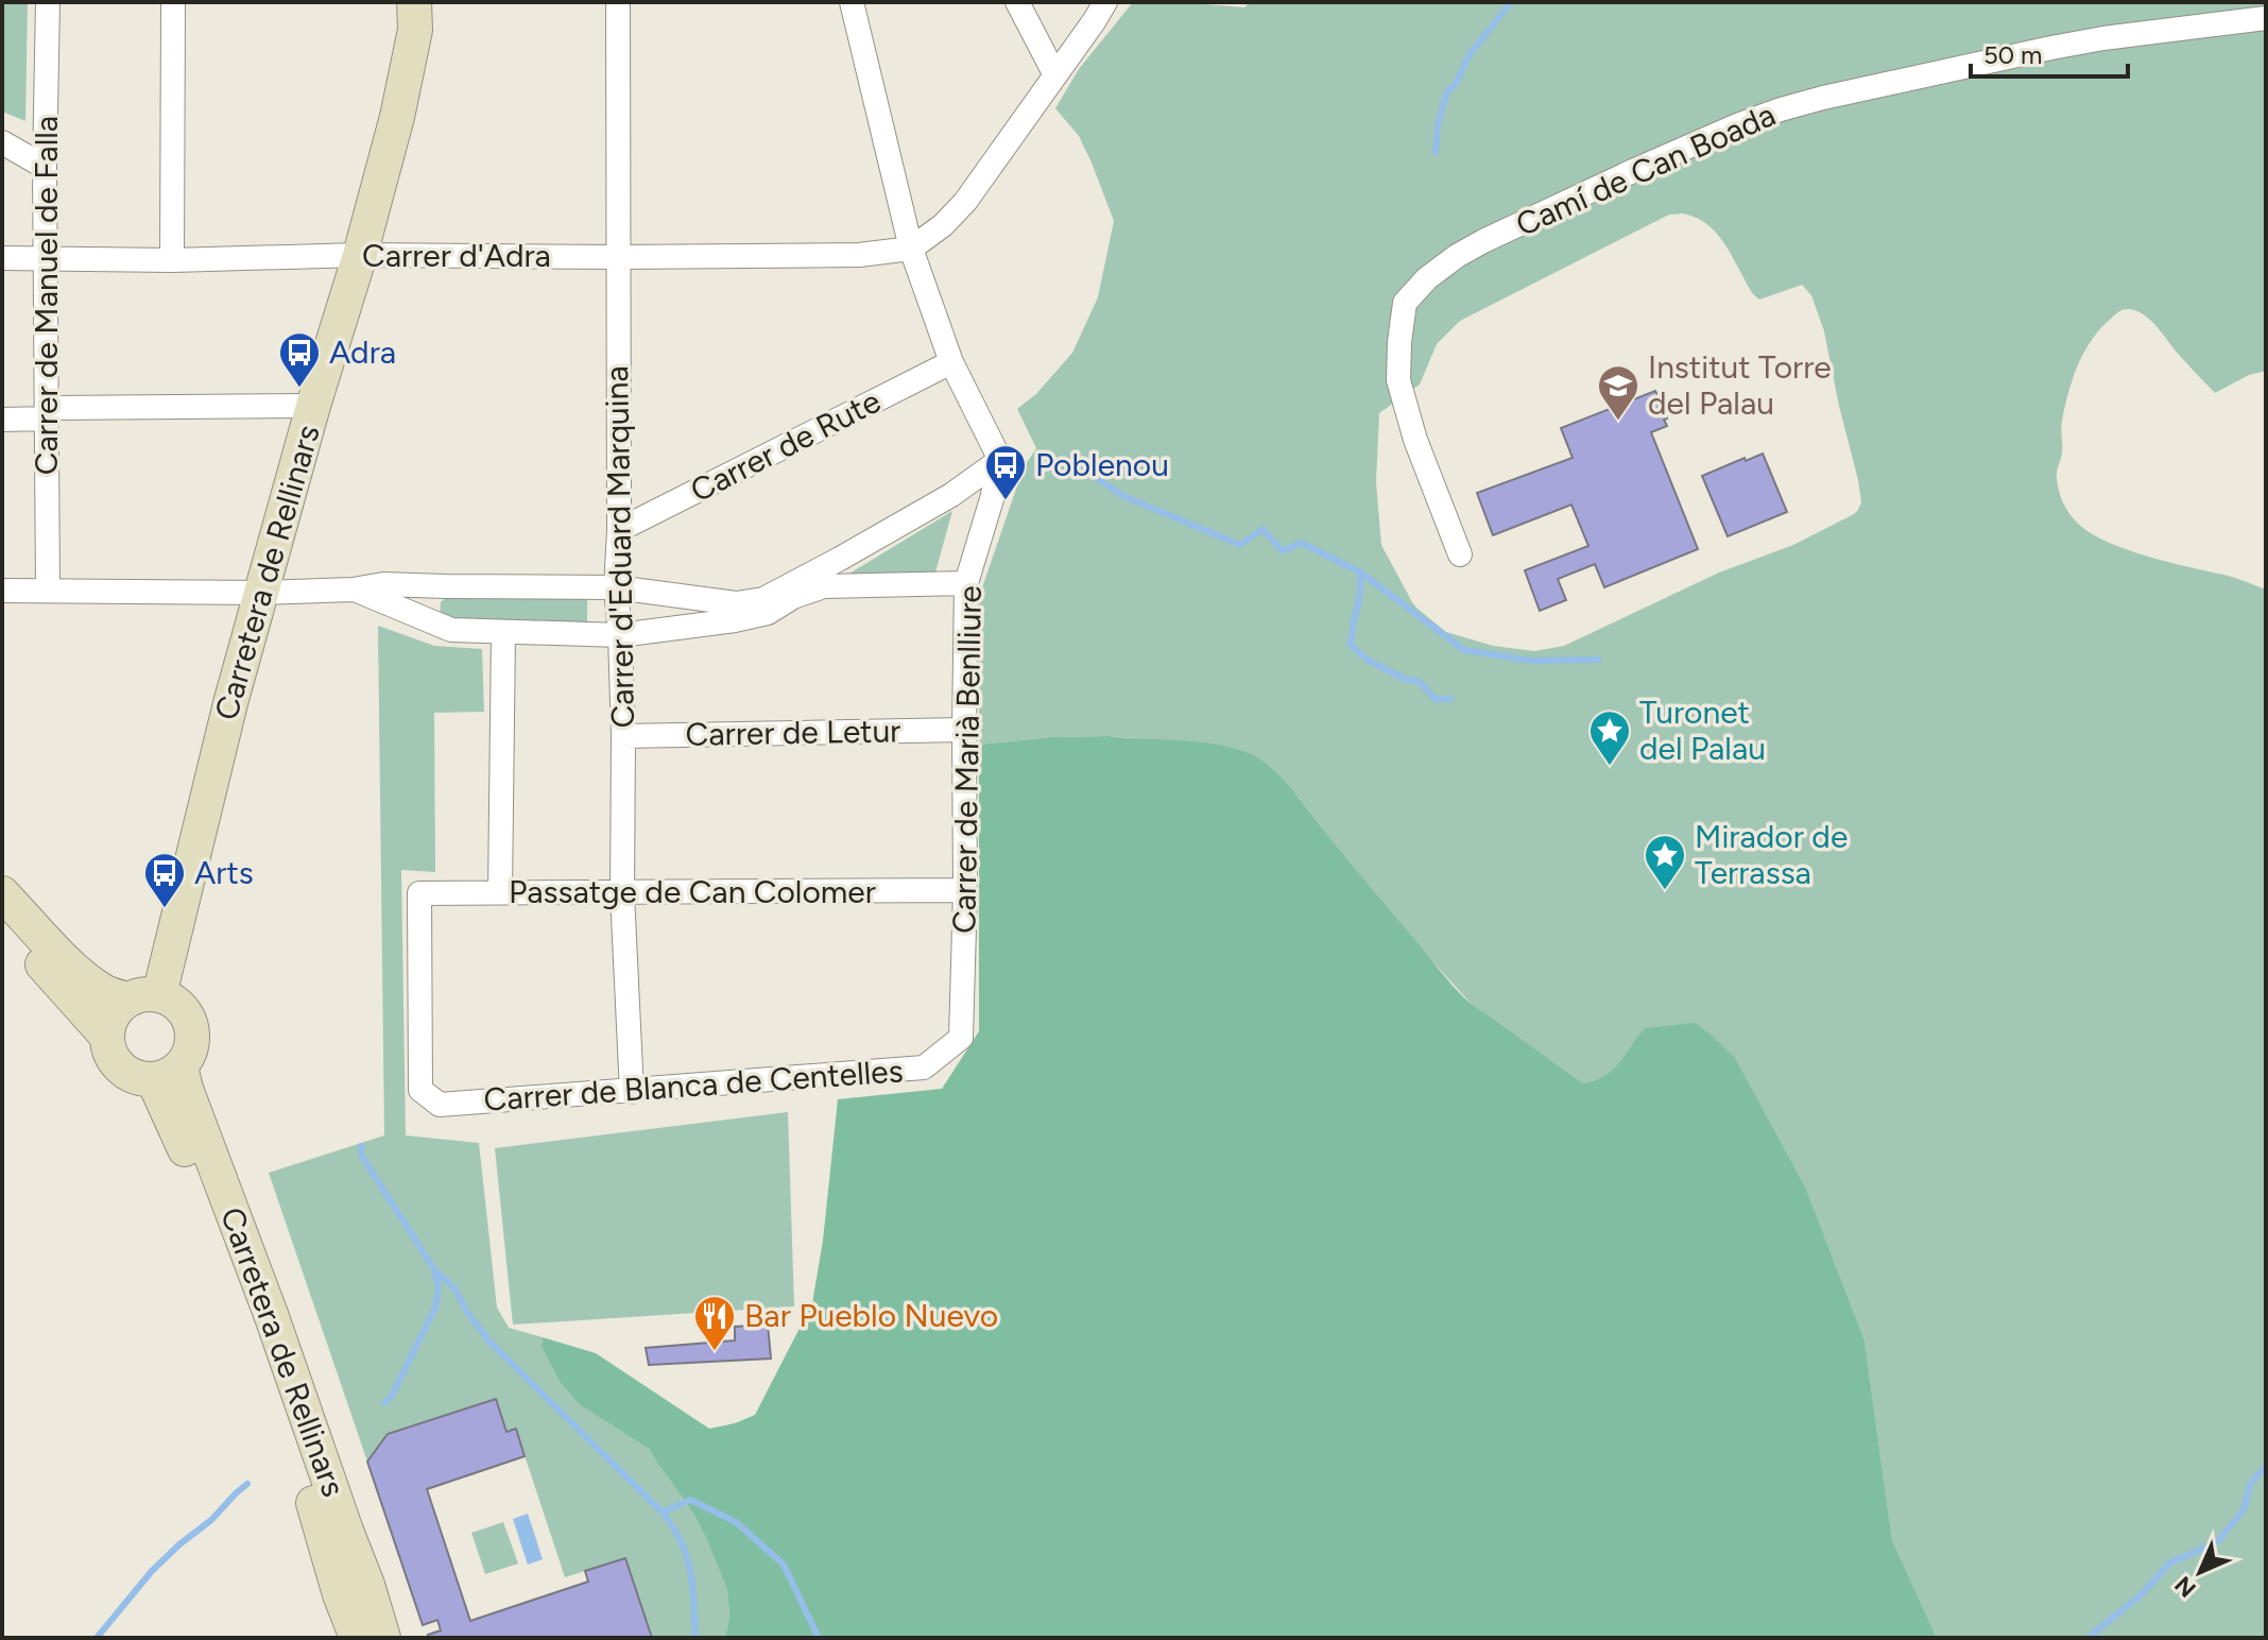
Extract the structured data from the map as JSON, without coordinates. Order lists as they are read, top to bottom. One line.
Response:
{"streets":{"street":["Camí de Can Boada","Carrer d'Adra","Carrer de Manuel de Falla","Carrer de Rute","Carrer d'Eduard Marquina","Carretera de Rellinars","Carrer de Letur","Carrer de Marià Benlliure","Passatge de Can Colomer","Carrer de Blanca de Centelles"]},"crossings":[["Carrer d'Adra","Carrer de Manuel de Falla"],["Carrer d'Adra","Carrer d'Eduard Marquina"],["Carrer d'Adra","Carretera de Rellinars"],["Carrer de Rute","Carrer d'Eduard Marquina"],["Carrer d'Eduard Marquina","Carrer de Letur"],["Carrer d'Eduard Marquina","Passatge de Can Colomer"],["Carrer d'Eduard Marquina","Carrer de Blanca de Centelles"],["Carrer de Letur","Carrer de Marià Benlliure"],["Carrer de Marià Benlliure","Passatge de Can Colomer"],["Carrer de Marià Benlliure","Carrer de Blanca de Centelles"],["Passatge de Can Colomer","Carrer de Blanca de Centelles"]],"places":{"bus stop":["Adra","Poblenou","Arts"],"school or university":["Institut Torre del Palau"],"place":["Turonet del Palau","Mirador de Terrassa"],"restaurant":["Bar Pueblo Nuevo"]},"scale_bar":"50 m","north":"bottom left"}
